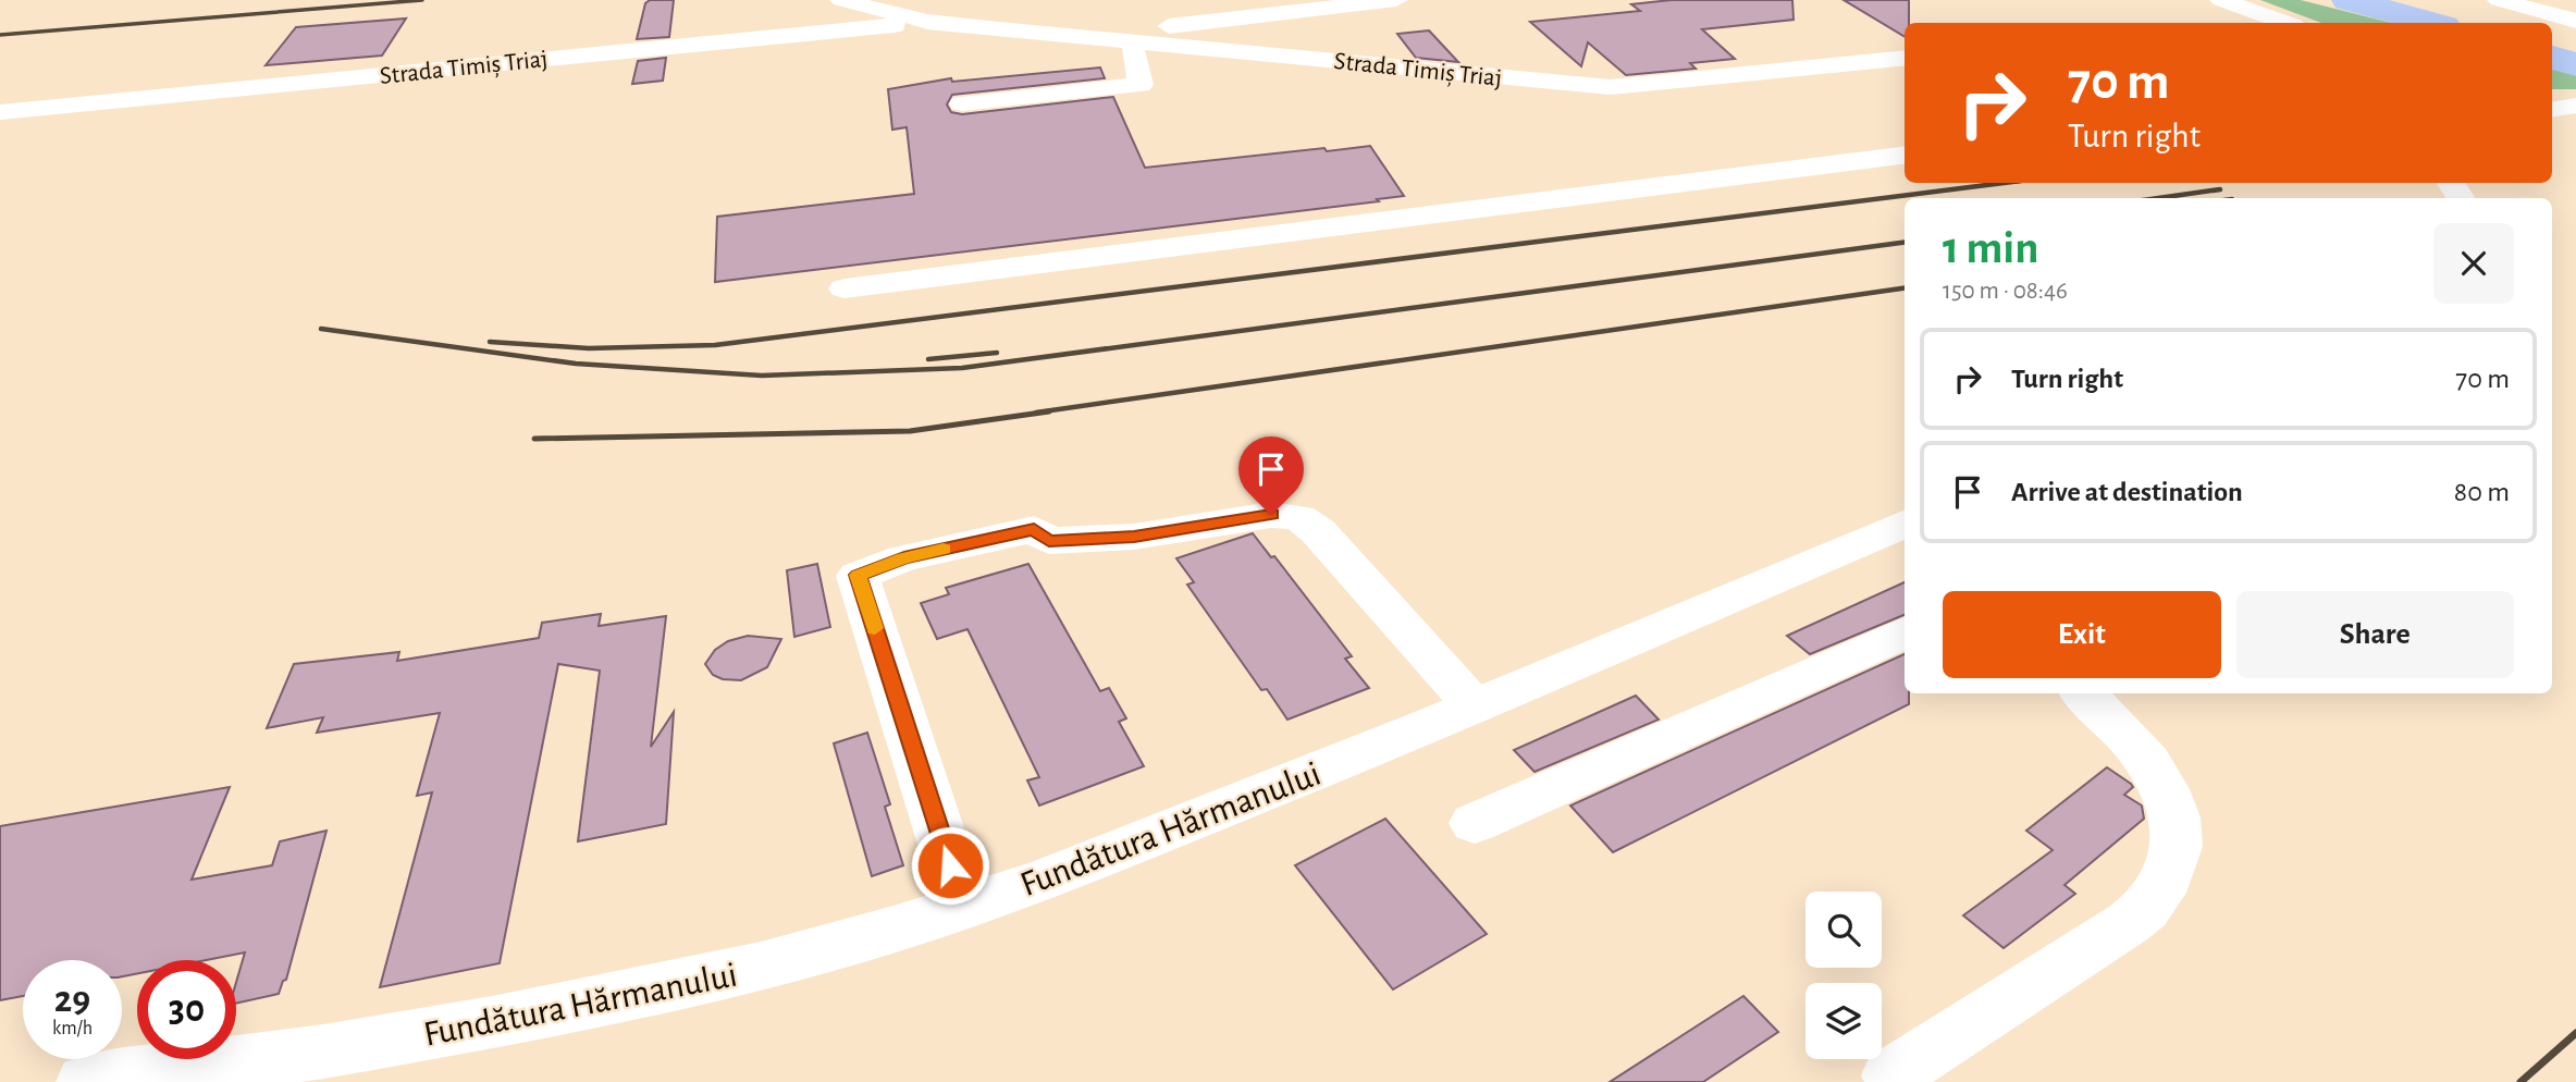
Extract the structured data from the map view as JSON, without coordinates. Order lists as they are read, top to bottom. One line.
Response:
{"streets":{"main road":["Strada Timiș Triaj","Fundătura Hărmanului"]},"page":{"turn":["70 m","Turn right"],"heading":["1 min","150 m · 08:46"],"list":[{"name":"Turn right","value":"70 m"},{"name":"Arrive at destination","value":"80 m"}],"buttons":["Exit","Share"],"speed":"29 km/h","limit":"30"}}
